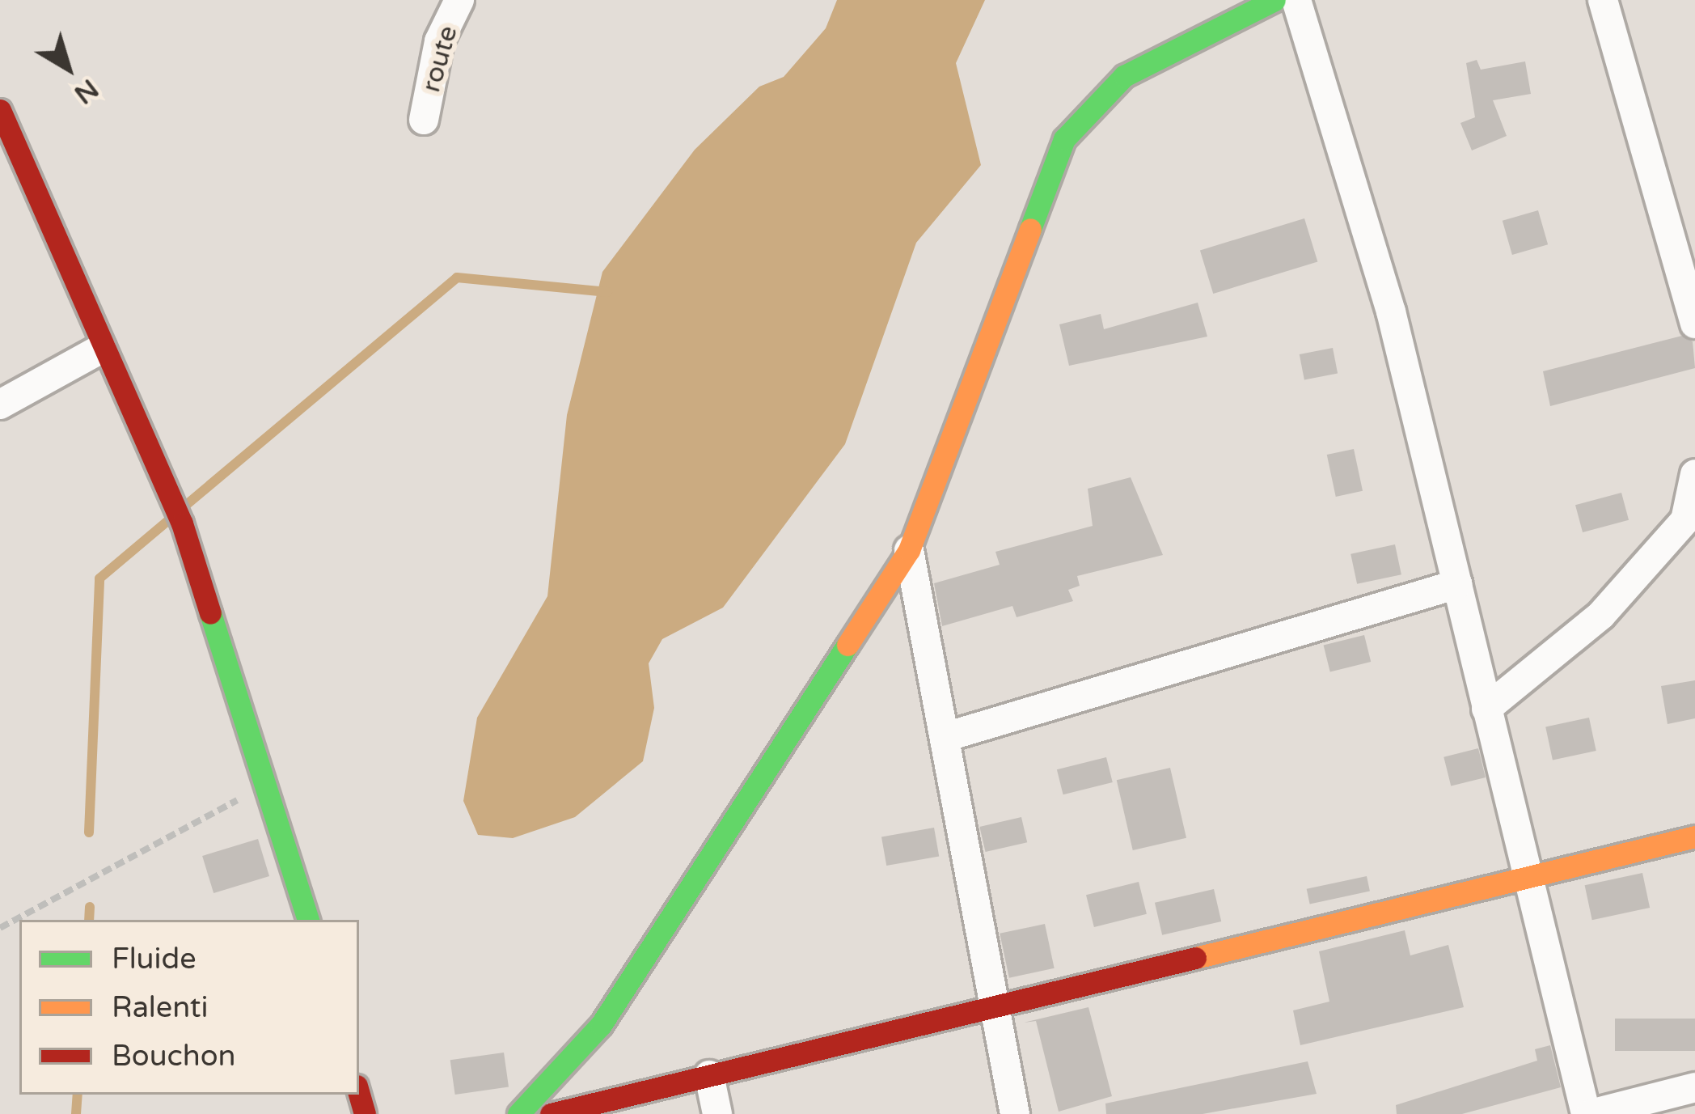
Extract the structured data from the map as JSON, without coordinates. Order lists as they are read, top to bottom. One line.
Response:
{"streets":{"street":["route"]},"legend":["Fluide","Ralenti","Bouchon"],"north":"bottom right"}
